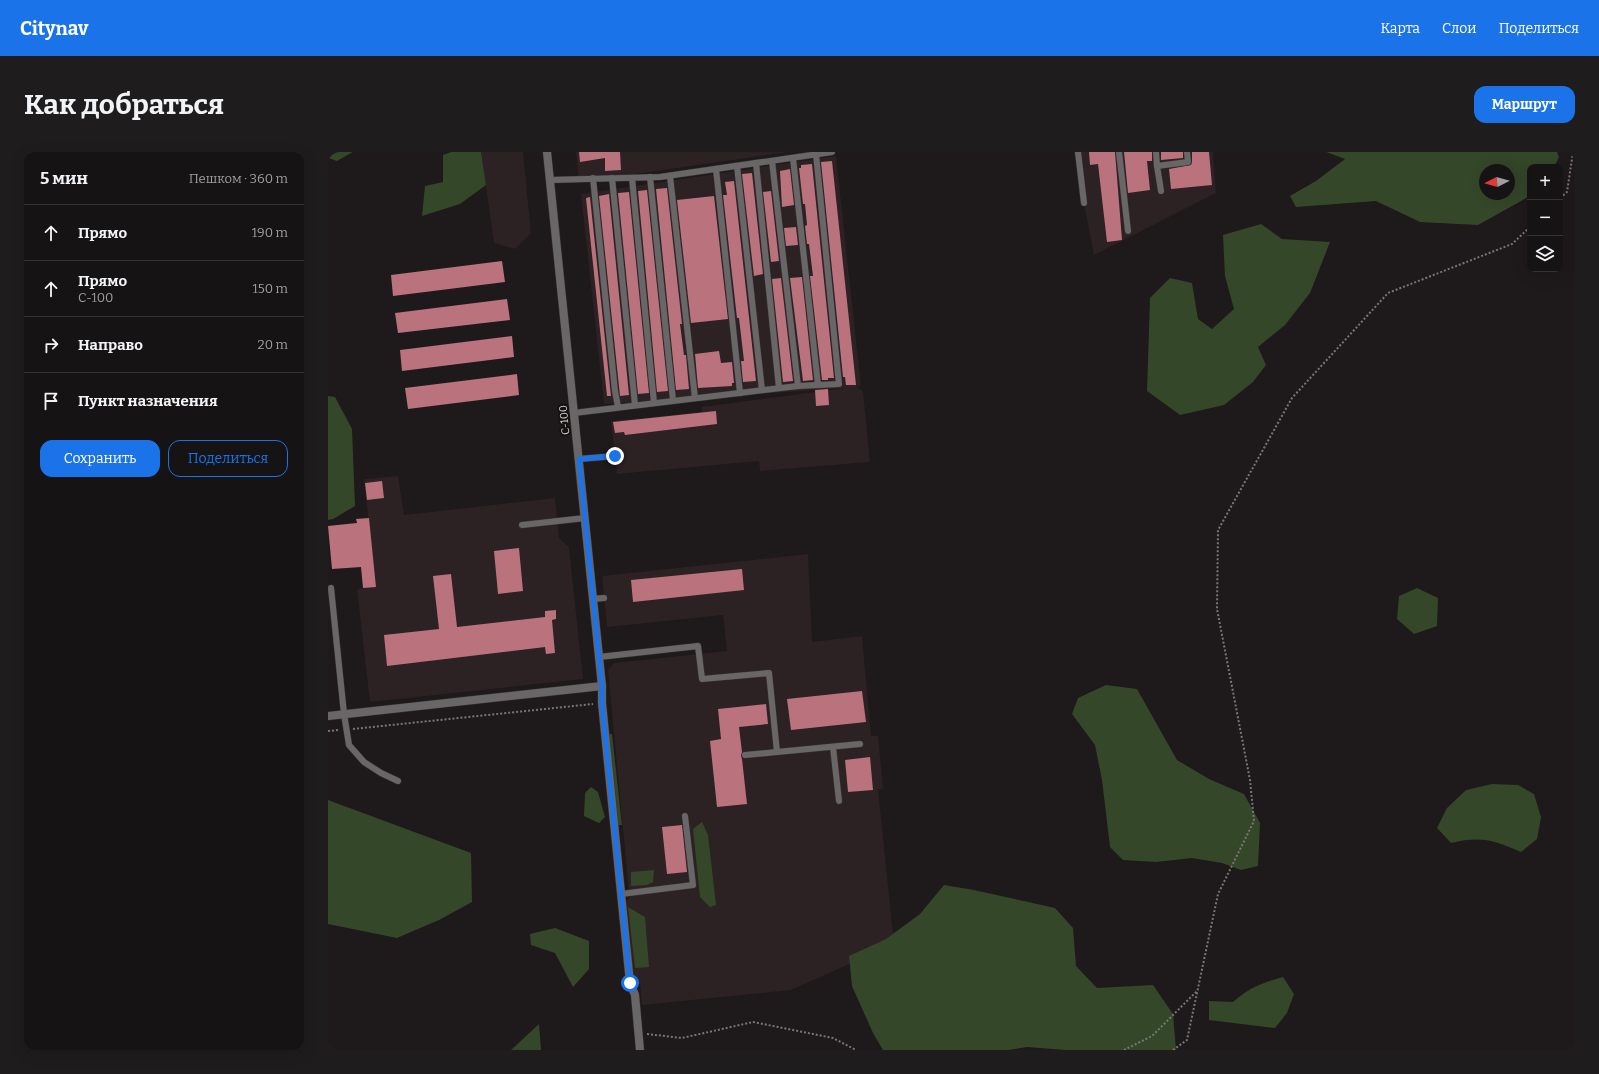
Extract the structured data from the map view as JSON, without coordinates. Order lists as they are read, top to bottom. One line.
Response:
{"streets":{"street":["С-100"]},"north":"left","page":{"header":"Citynav","nav":["Карта","Слои","Поделиться"],"buttons":["Маршрут",["Сохранить","Поделиться"]],"title":"Как добраться","heading":["5 мин","Пешком · 360 m"],"map_buttons":["+","−"],"list":[["Прямо","190 m"],["Прямо","С-100","150 m"],["Направо","20 m"],"Пункт назначения"]}}
